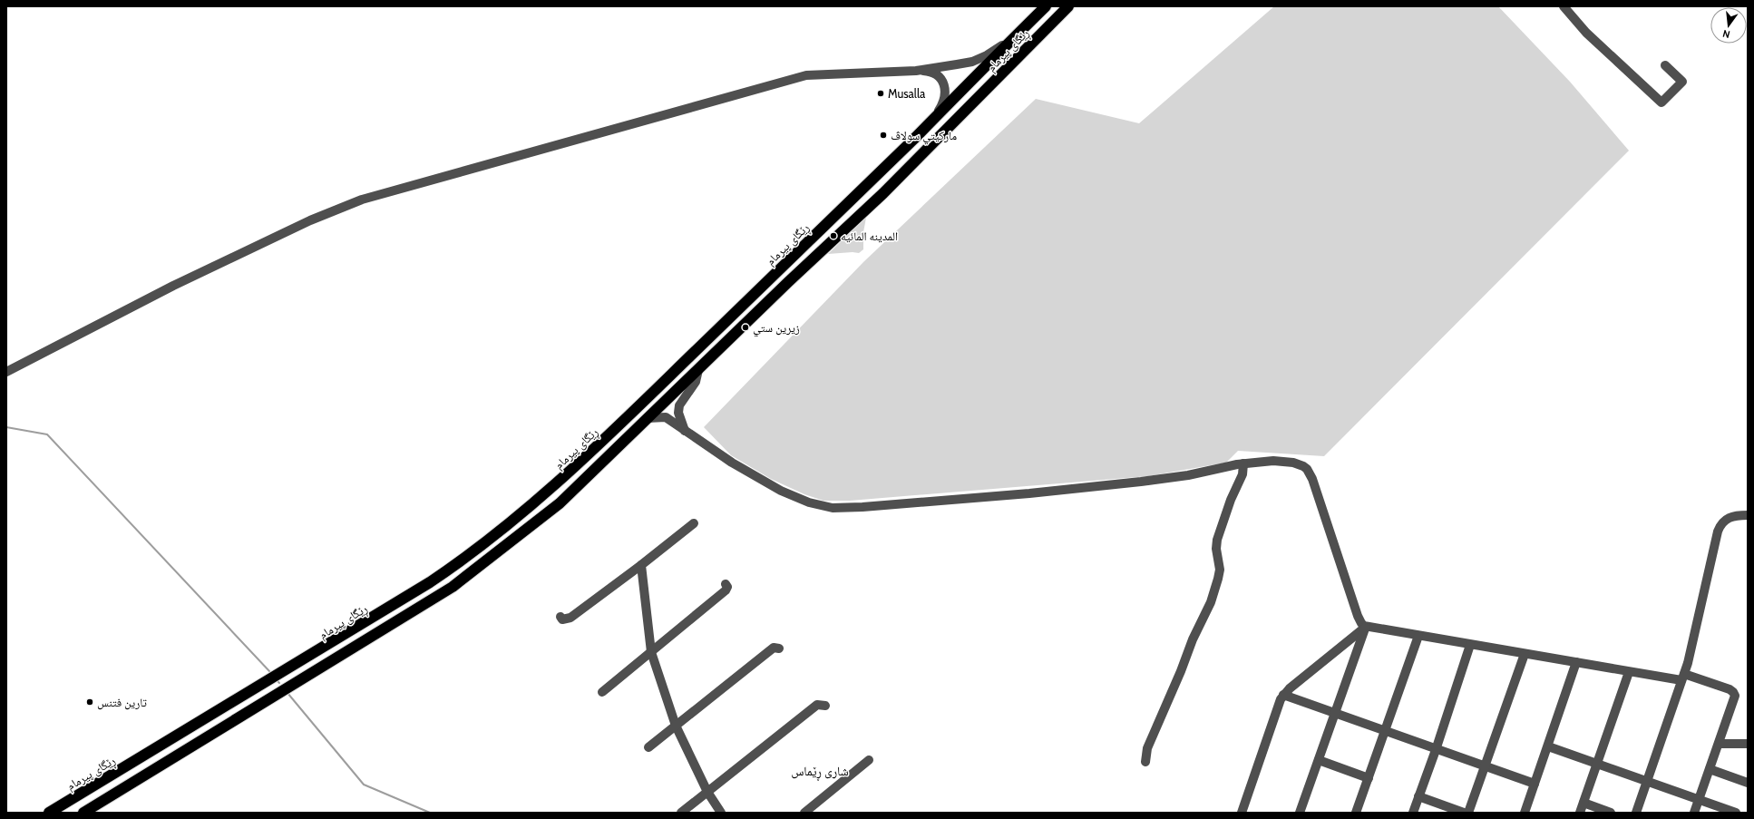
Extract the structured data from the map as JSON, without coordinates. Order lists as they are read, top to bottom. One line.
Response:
{"streets":{"highway":["ڕێگای پیرمام"]},"districts":["شاری ڕێماس"],"places":["Musalla","ماركيتي سولاڤ","المدينه المائيه","زيرين ستي","تارين فتنس"],"north":"bottom"}
